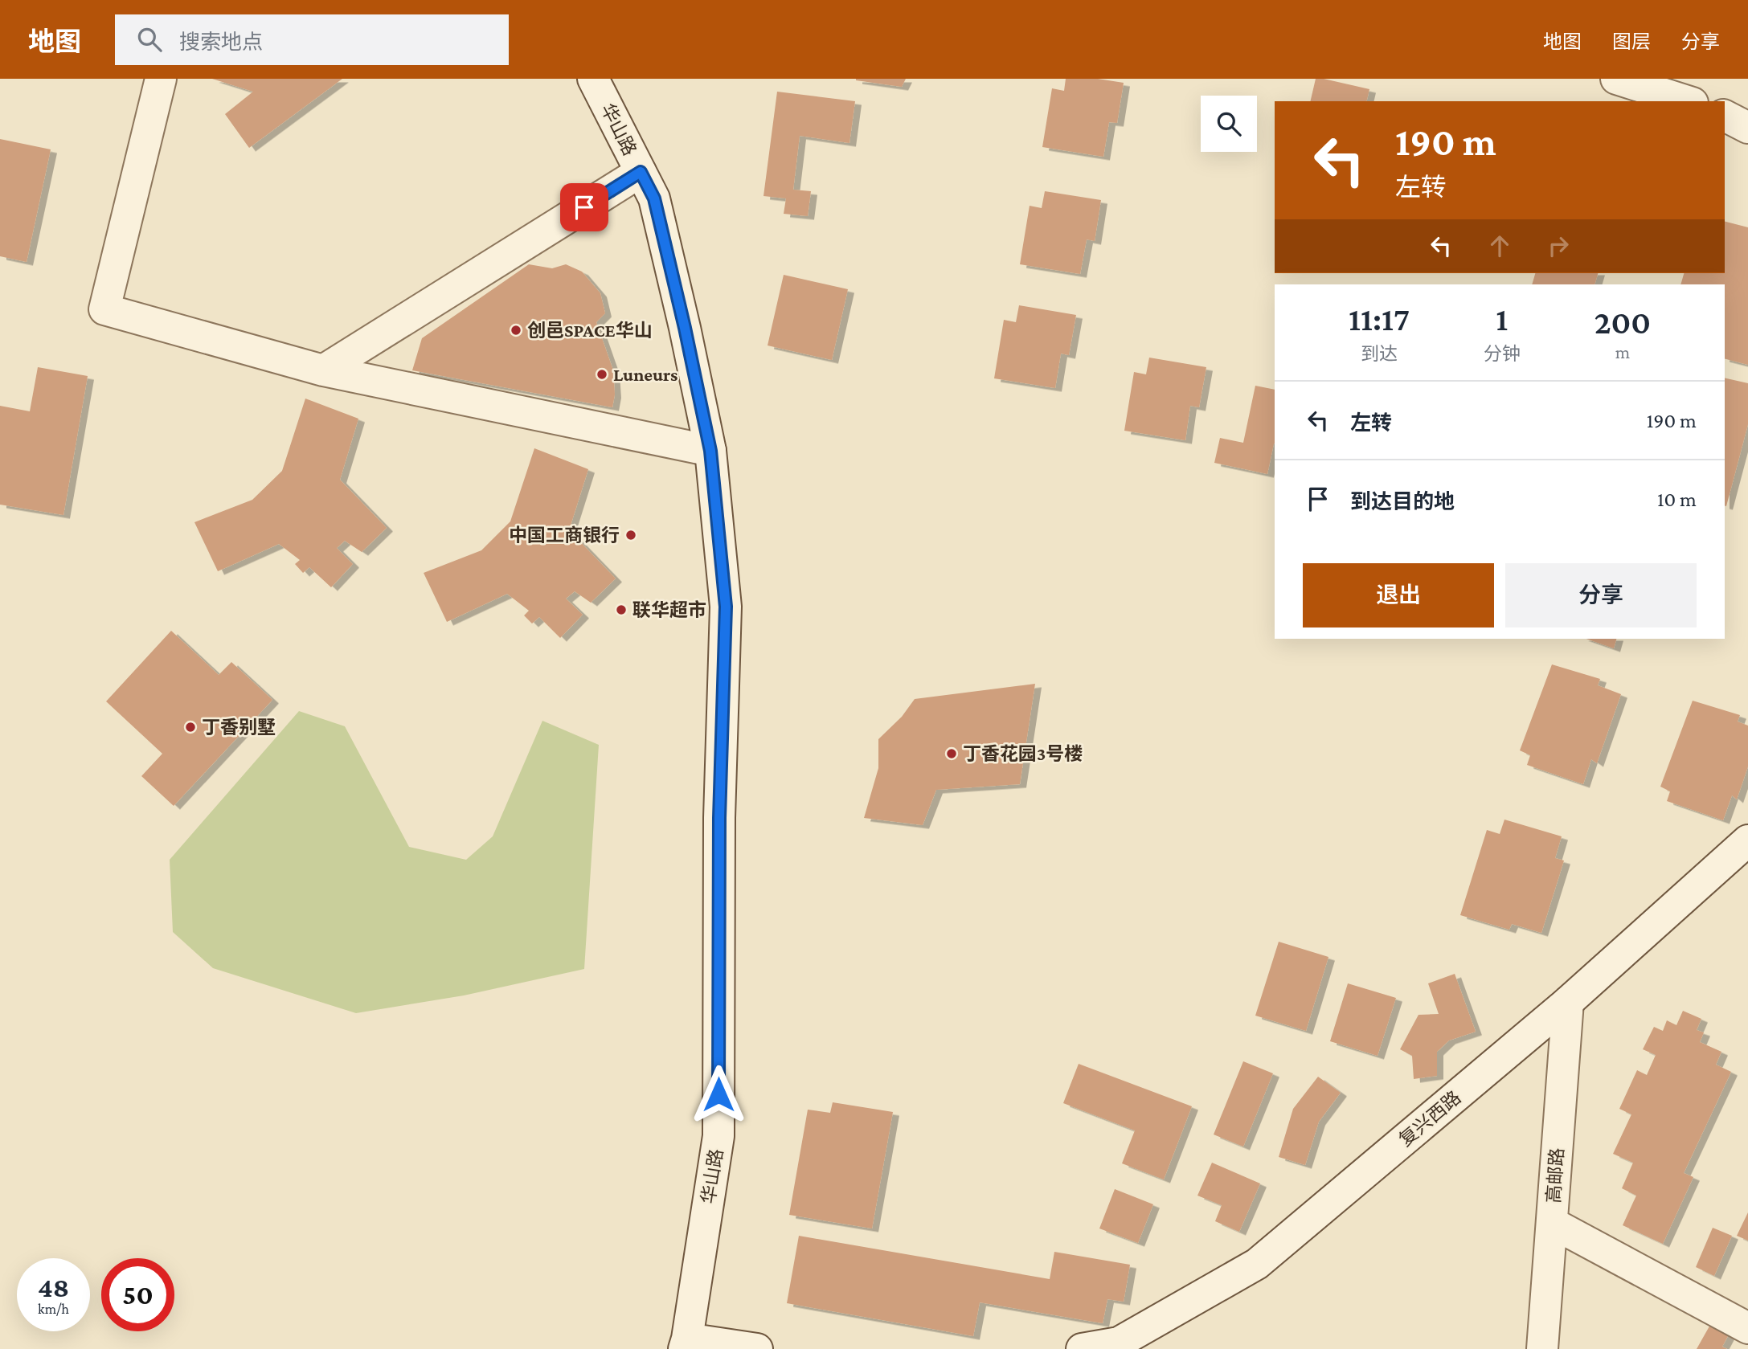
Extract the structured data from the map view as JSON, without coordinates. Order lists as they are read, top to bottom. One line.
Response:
{"streets":{"street":["华山路","复兴西路","高邮路"]},"crossings":[["复兴西路","高邮路"]],"places":["创邑SPACE华山","Luneurs","中国工商银行","联华超市","丁香别墅","丁香花园3号楼"],"page":{"header":"地图","search":"搜索地点","nav":["地图","图层","分享"],"turn":["190 m","左转"],"eta":["11:17","到达","1","分钟","200","m"],"list":[{"name":"左转","value":"190 m"},{"name":"到达目的地","value":"10 m"}],"buttons":["退出","分享"],"speed":"48 km/h","limit":"50"}}
